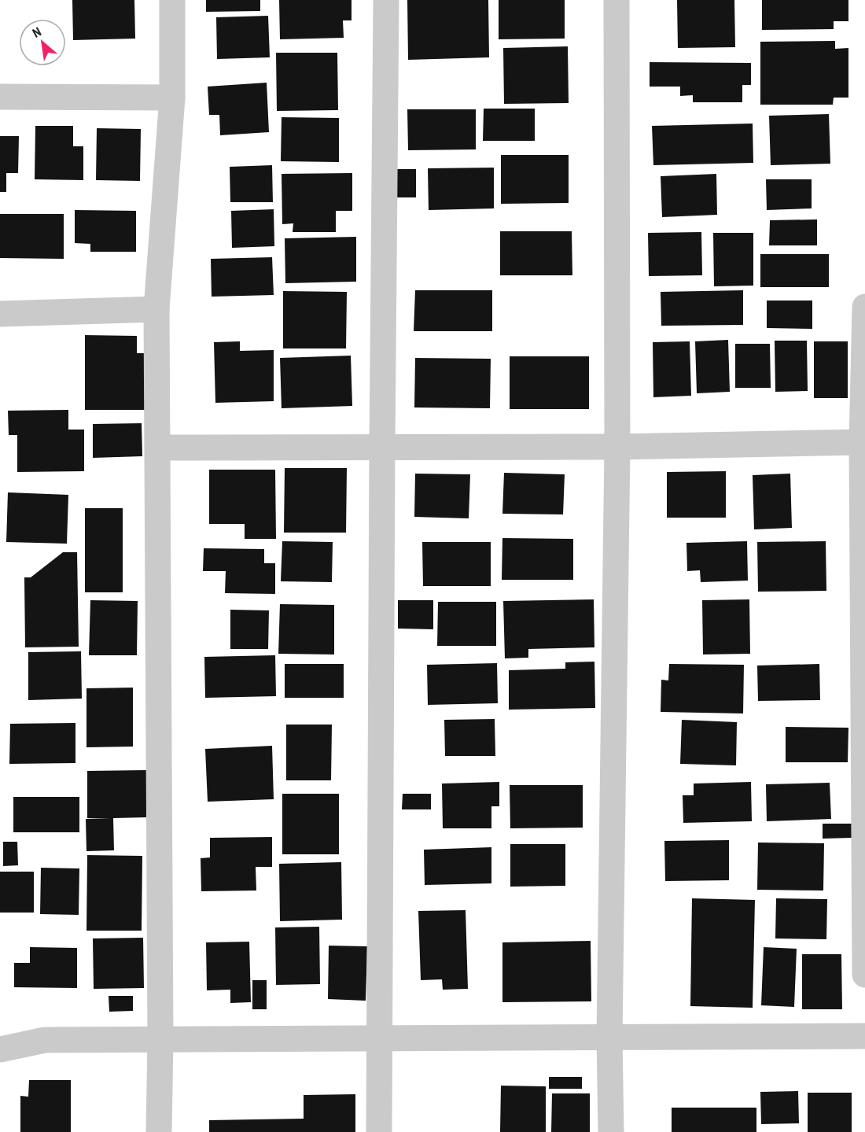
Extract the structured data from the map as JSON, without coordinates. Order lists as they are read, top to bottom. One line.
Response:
{"north":"top left"}
